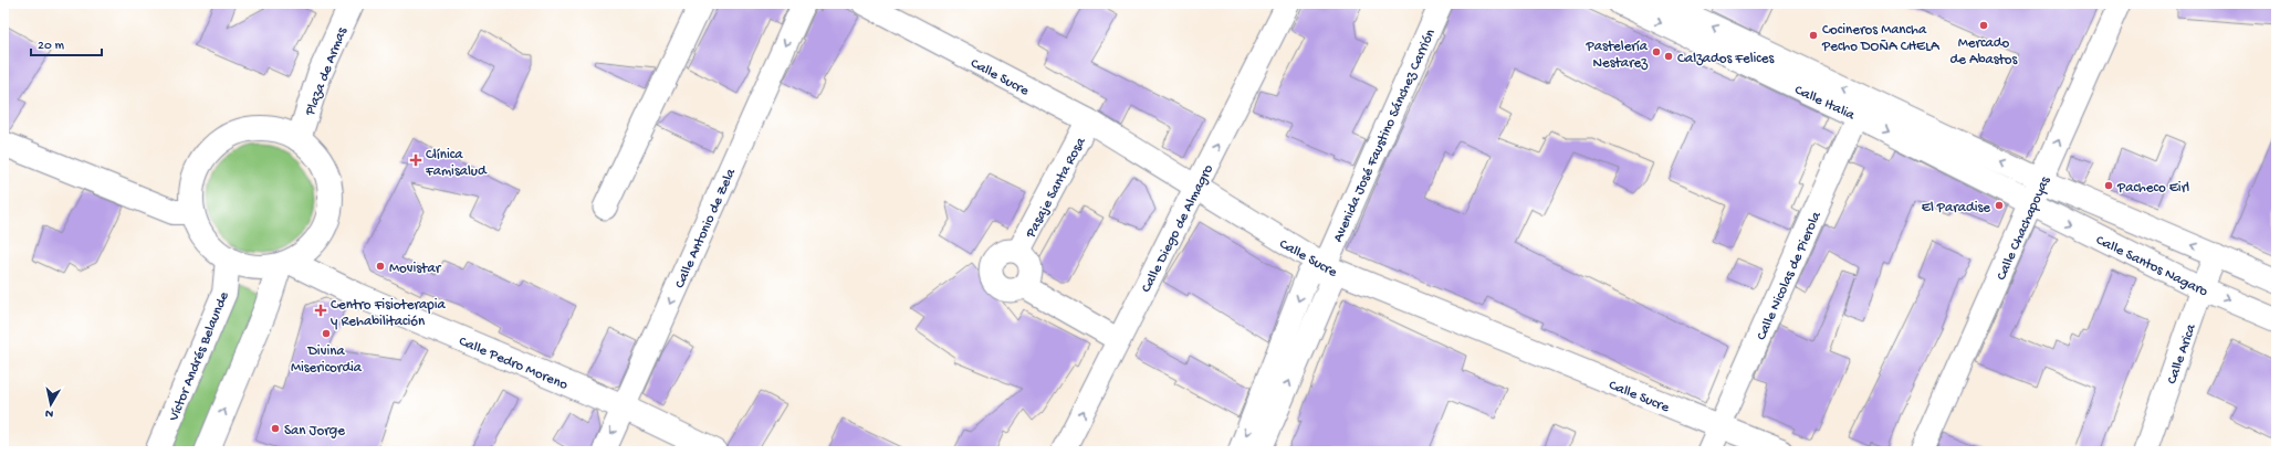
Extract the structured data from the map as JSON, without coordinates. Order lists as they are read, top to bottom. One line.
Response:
{"streets":{"main road":["Plaza de Armas","Víctor Andrés Belaunde","Calle Pedro Moreno"],"street":["Calle Sucre","Calle Italia","Avenida José Faustino Sánchez Carrión","Pasaje Santa Rosa","Calle Antonio de Zela","Calle Diego de Almagro","Calle Chachapoyas","Calle Santos Nagaro","Calle Nicolas de Pierola","Calle Arica"]},"crossings":[["Plaza de Armas","Víctor Andrés Belaunde"],["Plaza de Armas","Calle Pedro Moreno"],["Calle Sucre","Avenida José Faustino Sánchez Carrión"],["Calle Sucre","Pasaje Santa Rosa"],["Calle Sucre","Calle Diego de Almagro"],["Calle Sucre","Calle Nicolas de Pierola"],["Calle Italia","Calle Chachapoyas"],["Calle Italia","Calle Santos Nagaro"],["Calle Italia","Calle Nicolas de Pierola"],["Calle Antonio de Zela","Calle Pedro Moreno"],["Calle Chachapoyas","Calle Santos Nagaro"],["Calle Santos Nagaro","Calle Arica"],["Víctor Andrés Belaunde","Calle Pedro Moreno"]],"one_way":["Calle Diego de Almagro","Calle Chachapoyas"],"places":{"other":["Mercado de Abastos","Cocineros Mancha Pecho DOÑA CHELA","Pastelería Nestarez","Calzados Felices","Pacheco Eirl","El Paradise","Movistar","Divina Misericordia","San Jorge"],"health":["Clínica Famisalud","Centro Fisioterapia y Rehabilitación"]},"scale_bar":"20 m","north":"bottom"}
